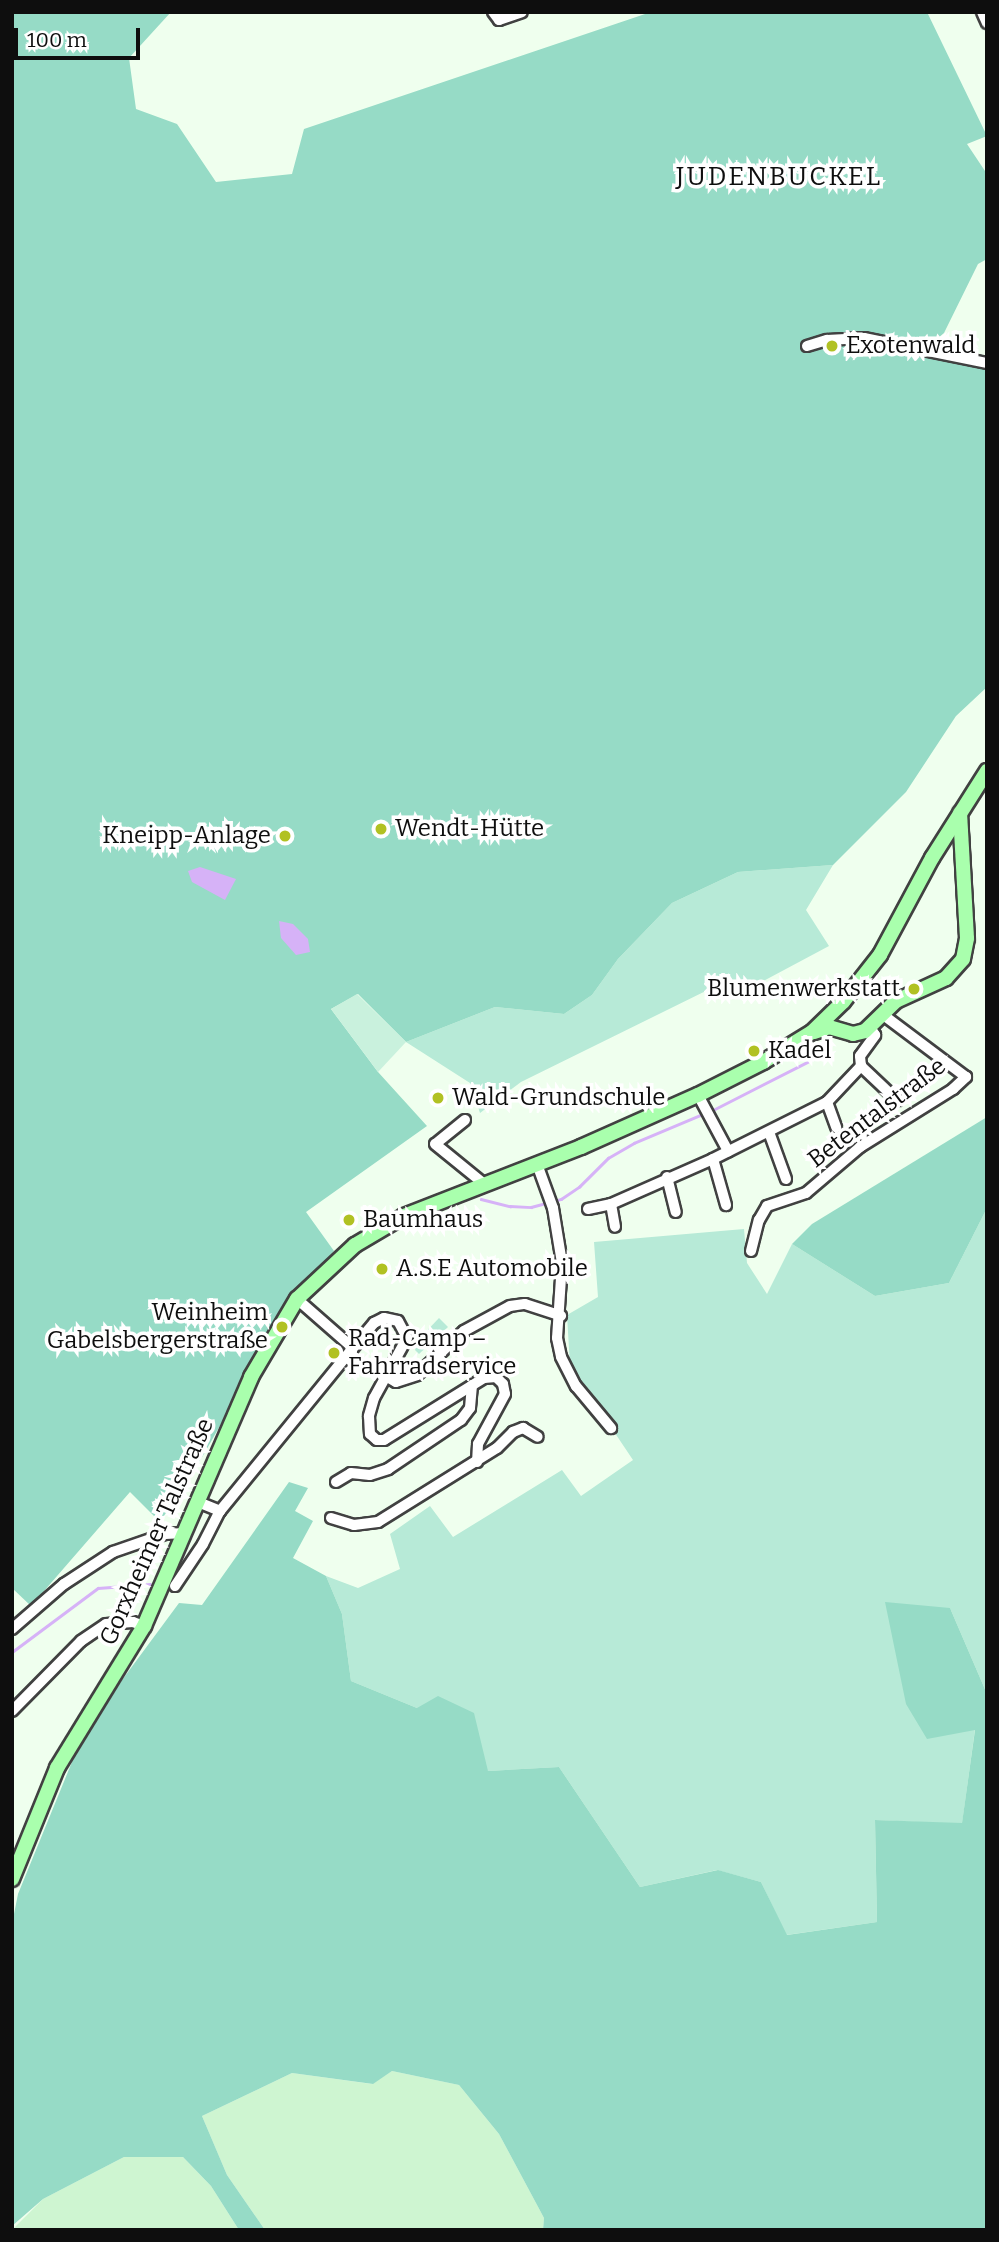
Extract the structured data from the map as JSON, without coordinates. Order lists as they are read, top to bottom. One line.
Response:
{"streets":{"main road":["Gorxheimer Talstraße"],"street":["Betentalstraße"]},"districts":["JUDENBUCKEL"],"places":["Exotenwald","Wendt-Hütte","Kneipp-Anlage","Blumenwerkstatt","Kadel","Wald-Grundschule","Baumhaus","A.S.E Automobile","Weinheim Gabelsbergerstraße","Rad-Camp – Fahrradservice"],"scale_bar":"100 m"}
